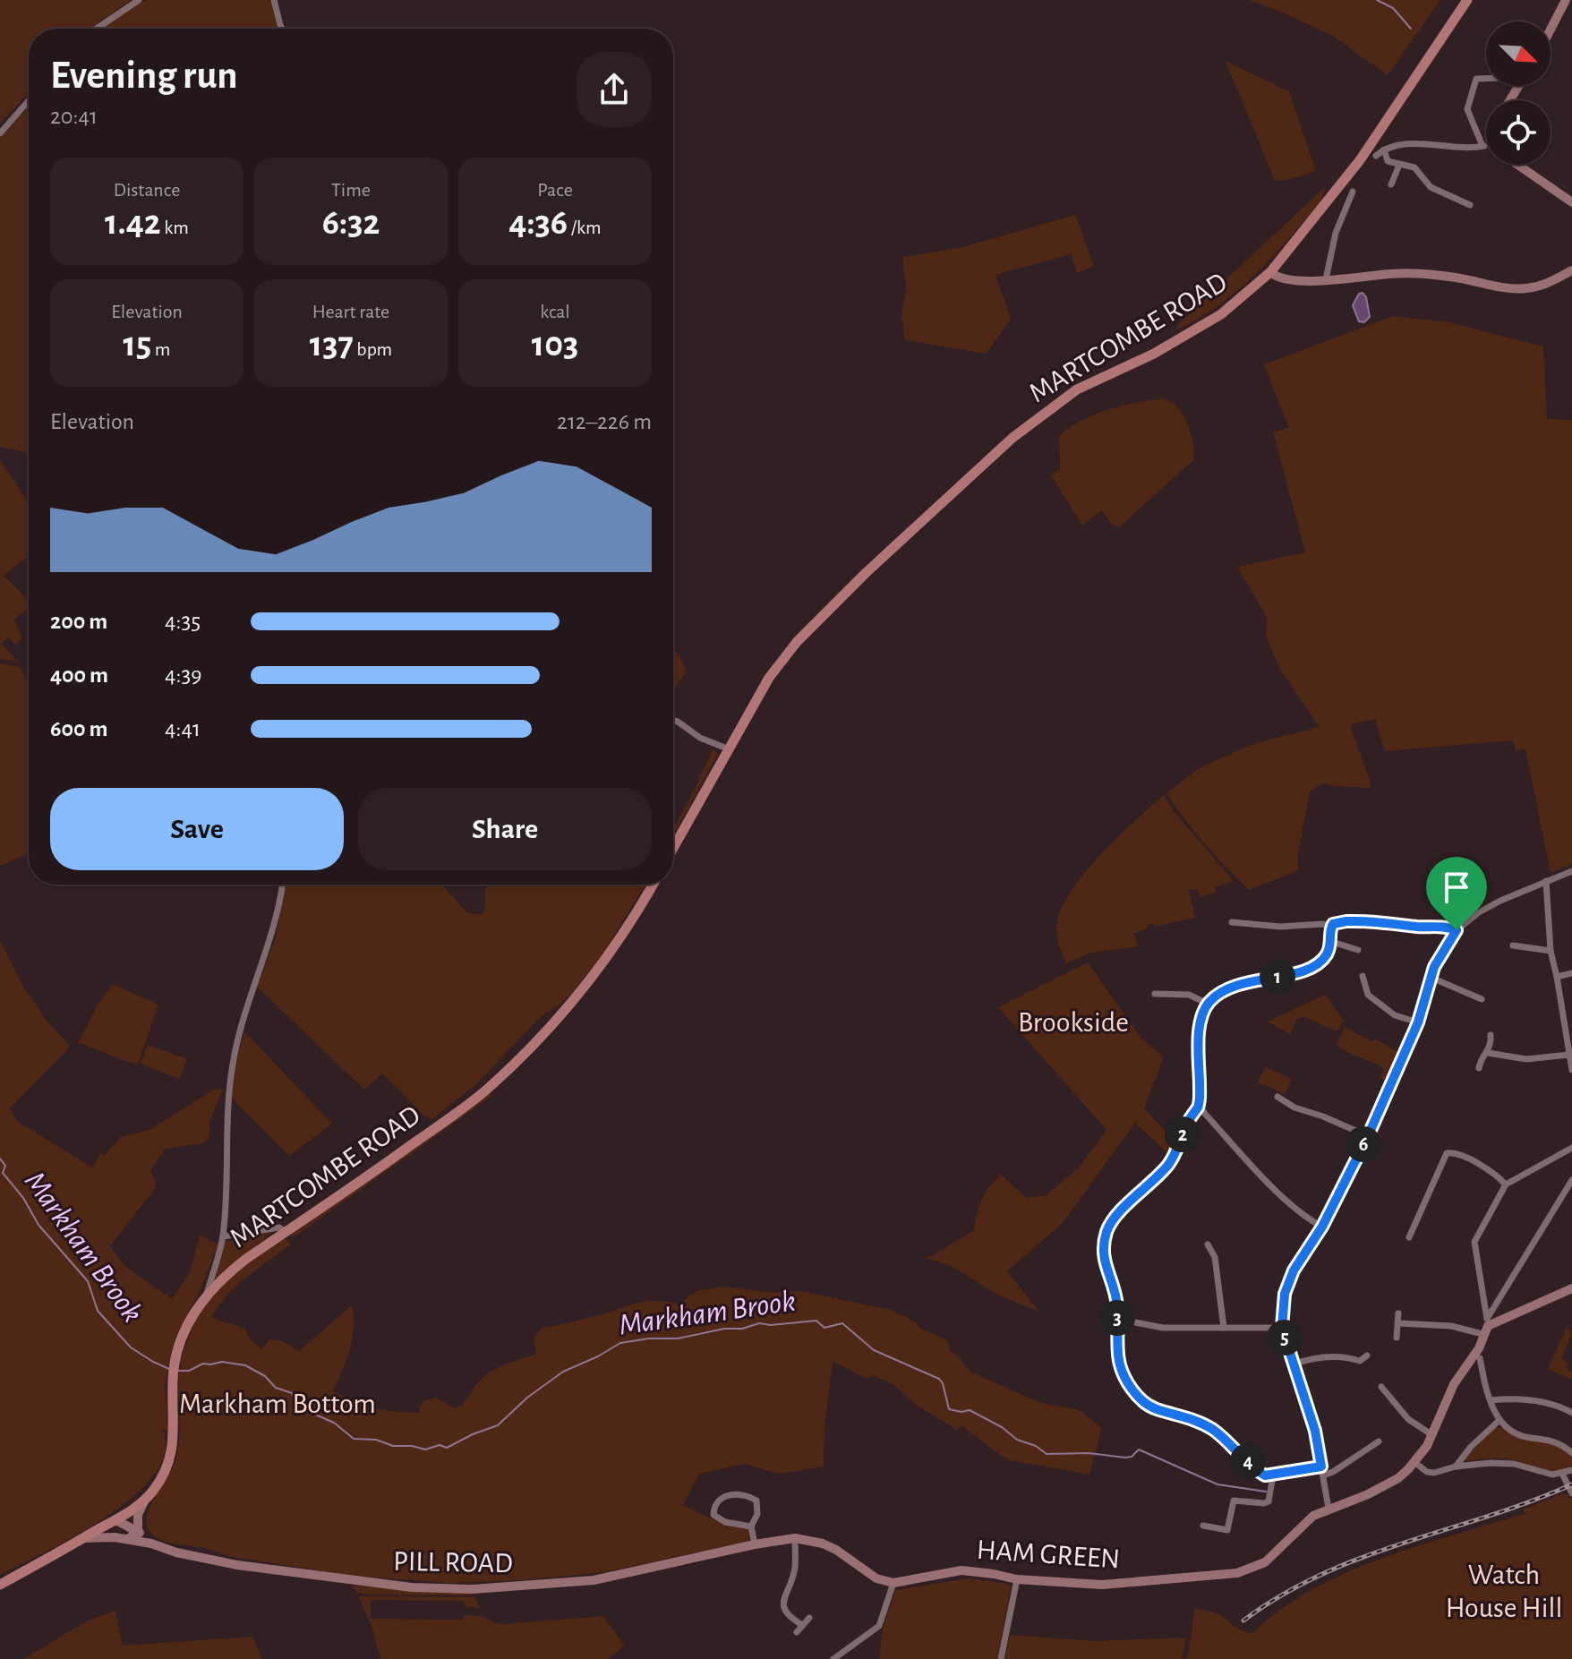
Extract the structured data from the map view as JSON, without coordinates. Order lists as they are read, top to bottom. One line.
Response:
{"streets":{"main road":["MARTCOMBE ROAD","PILL ROAD"],"street":["HAM GREEN"]},"crossings":[["MARTCOMBE ROAD","PILL ROAD"]],"water":["Markham Brook"],"parks":["Brookside","Markham Bottom","Watch House Hill"],"north":"bottom right","page":{"heading":["Evening run","20:41"],"stats":[["Distance","1.42 km"],["Time","6:32"],["Pace","4:36 /km"],["Elevation","15 m"],["Heart rate","137 bpm"],["kcal","103"]],"chart":["Elevation","212–226 m"],"list":[{"name":"200 m","note":"4:35"},{"name":"400 m","note":"4:39"},{"name":"600 m","note":"4:41"}],"buttons":["Save","Share"],"pins":["1","2","6","3","5","4"]}}
